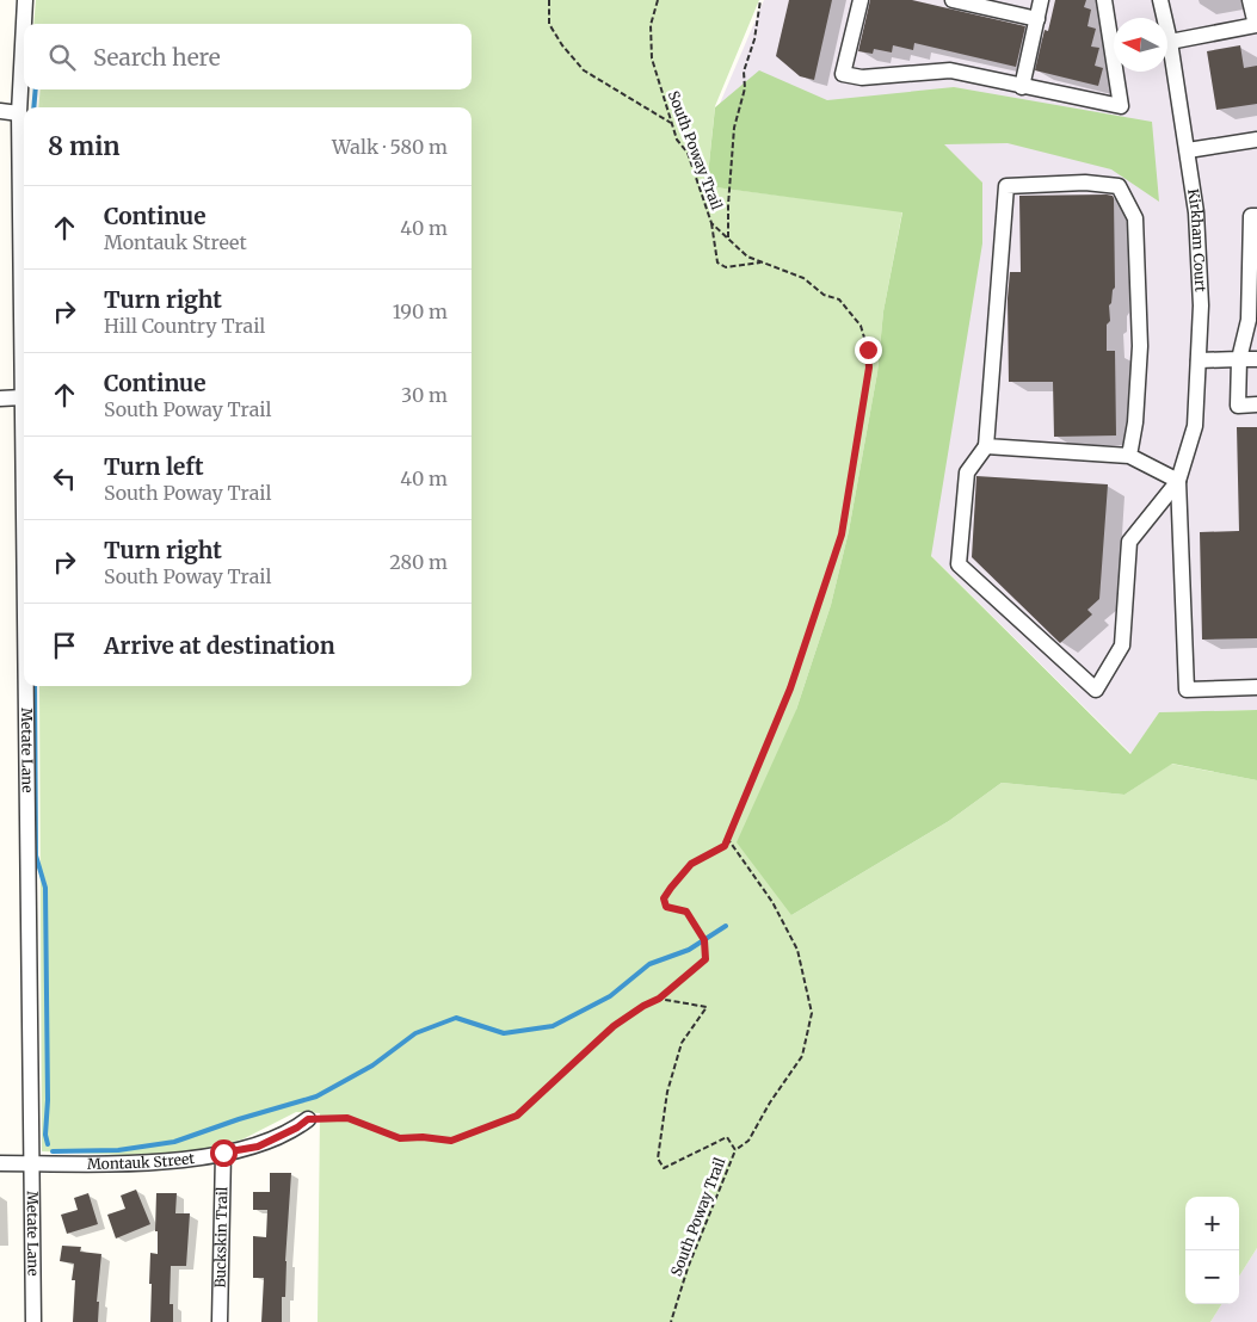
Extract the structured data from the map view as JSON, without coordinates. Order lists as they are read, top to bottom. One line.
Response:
{"streets":{"street":["Kirkham Court","Metate Lane","Montauk Street","Buckskin Trail"],"path":["South Poway Trail"]},"crossings":[["Metate Lane","Montauk Street"],["Montauk Street","Buckskin Trail"]],"north":"left","page":{"search":"Search here","heading":["8 min","Walk · 580 m"],"list":[["Continue","Montauk Street","40 m"],["Turn right","Hill Country Trail","190 m"],["Continue","South Poway Trail","30 m"],["Turn left","South Poway Trail","40 m"],["Turn right","South Poway Trail","280 m"],"Arrive at destination"],"map_buttons":["+","−"]}}
